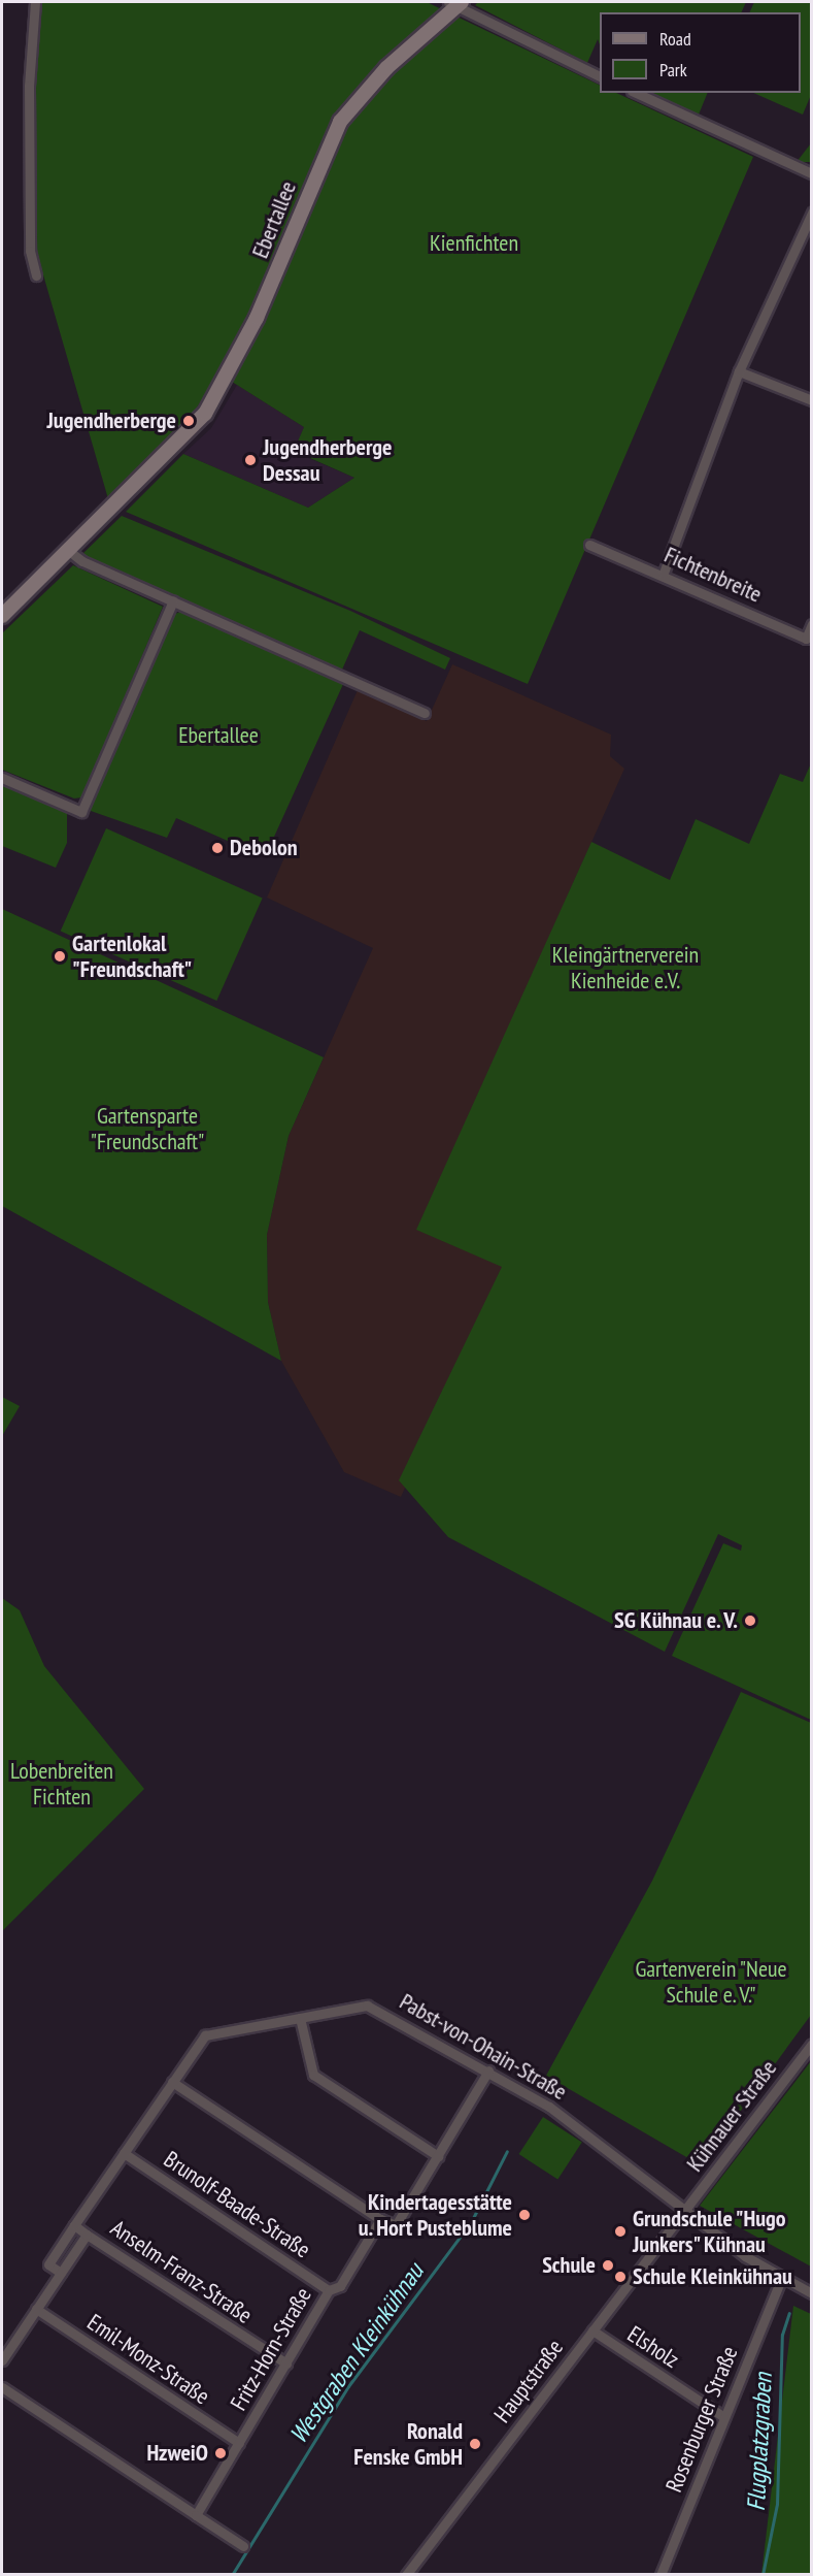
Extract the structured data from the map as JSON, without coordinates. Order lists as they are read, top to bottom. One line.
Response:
{"streets":{"street":["Ebertallee","Fichtenbreite","Pabst-von-Ohain-Straße","Kühnauer Straße","Brunolf-Baade-Straße","Anselm-Franz-Straße","Elsholz","Fritz-Horn-Straße","Emil-Monz-Straße","Hauptstraße","Rosenburger Straße"]},"crossings":[["Pabst-von-Ohain-Straße","Kühnauer Straße"],["Pabst-von-Ohain-Straße","Brunolf-Baade-Straße"],["Pabst-von-Ohain-Straße","Hauptstraße"],["Pabst-von-Ohain-Straße","Rosenburger Straße"],["Kühnauer Straße","Hauptstraße"],["Brunolf-Baade-Straße","Fritz-Horn-Straße"],["Anselm-Franz-Straße","Fritz-Horn-Straße"],["Elsholz","Hauptstraße"],["Elsholz","Rosenburger Straße"],["Fritz-Horn-Straße","Emil-Monz-Straße"]],"water":["Westgraben Kleinkühnau","Flugplatzgraben"],"parks":["Kienfichten","Ebertallee","Kleingärtnerverein Kienheide e.V.","Gartensparte \"Freundschaft\"","Lobenbreiten Fichten","Gartenverein \"Neue Schule e. V.\""],"places":["Jugendherberge","Jugendherberge Dessau","Debolon","Gartenlokal \"Freundschaft\"","SG Kühnau e. V.","Kindertagesstätte u. Hort Pusteblume","Grundschule \"Hugo Junkers\" Kühnau","Schule","Schule Kleinkühnau","Ronald Fenske GmbH","HzweiO"],"legend":["Road","Park"]}
